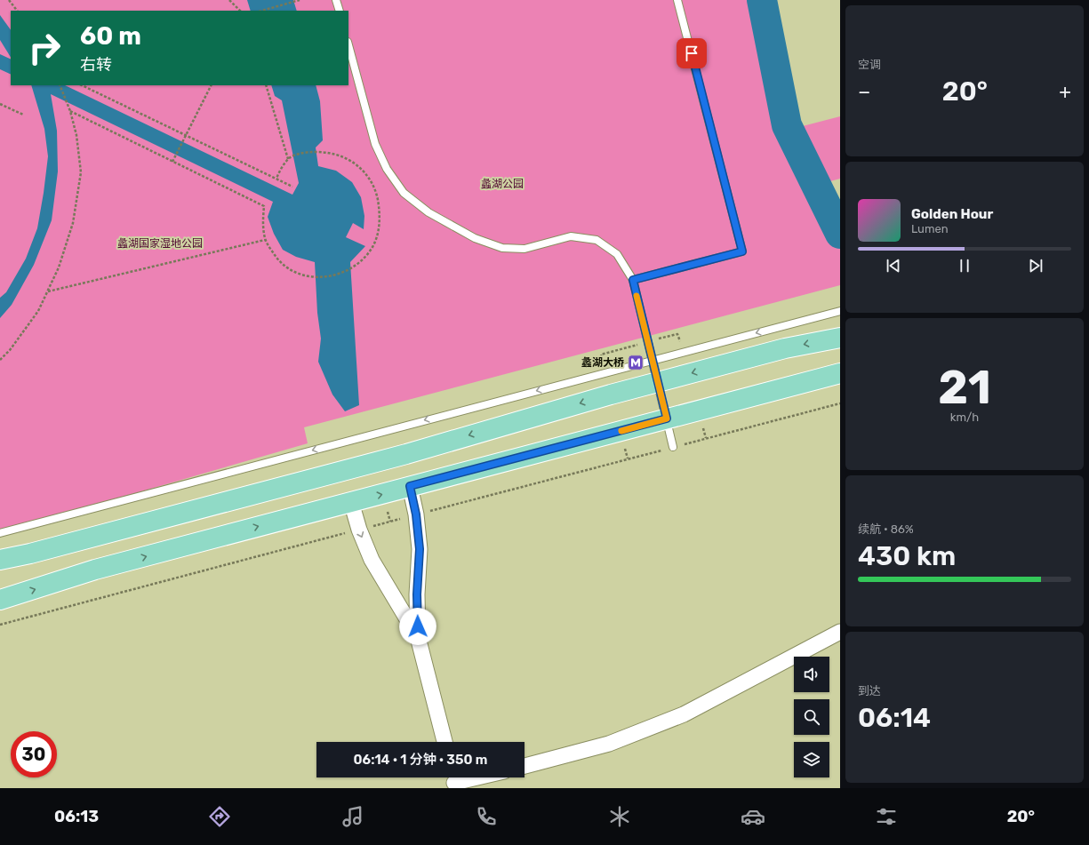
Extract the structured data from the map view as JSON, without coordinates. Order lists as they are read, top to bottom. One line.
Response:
{"parks":["蠡湖公园","蠡湖国家湿地公园"],"places":{"metro station":["蠡湖大桥"]},"page":{"tile":["空调",["21","km/h"],["续航 · 86%","430 km"],["到达","06:14"]],"turn":["60 m","右转"],"heat":["−","20°","+"],"song":["Golden Hour","Lumen"],"limit":"30","trip":"06:14 · 1 分钟 · 350 m","tabs":["06:13","20°"]}}
